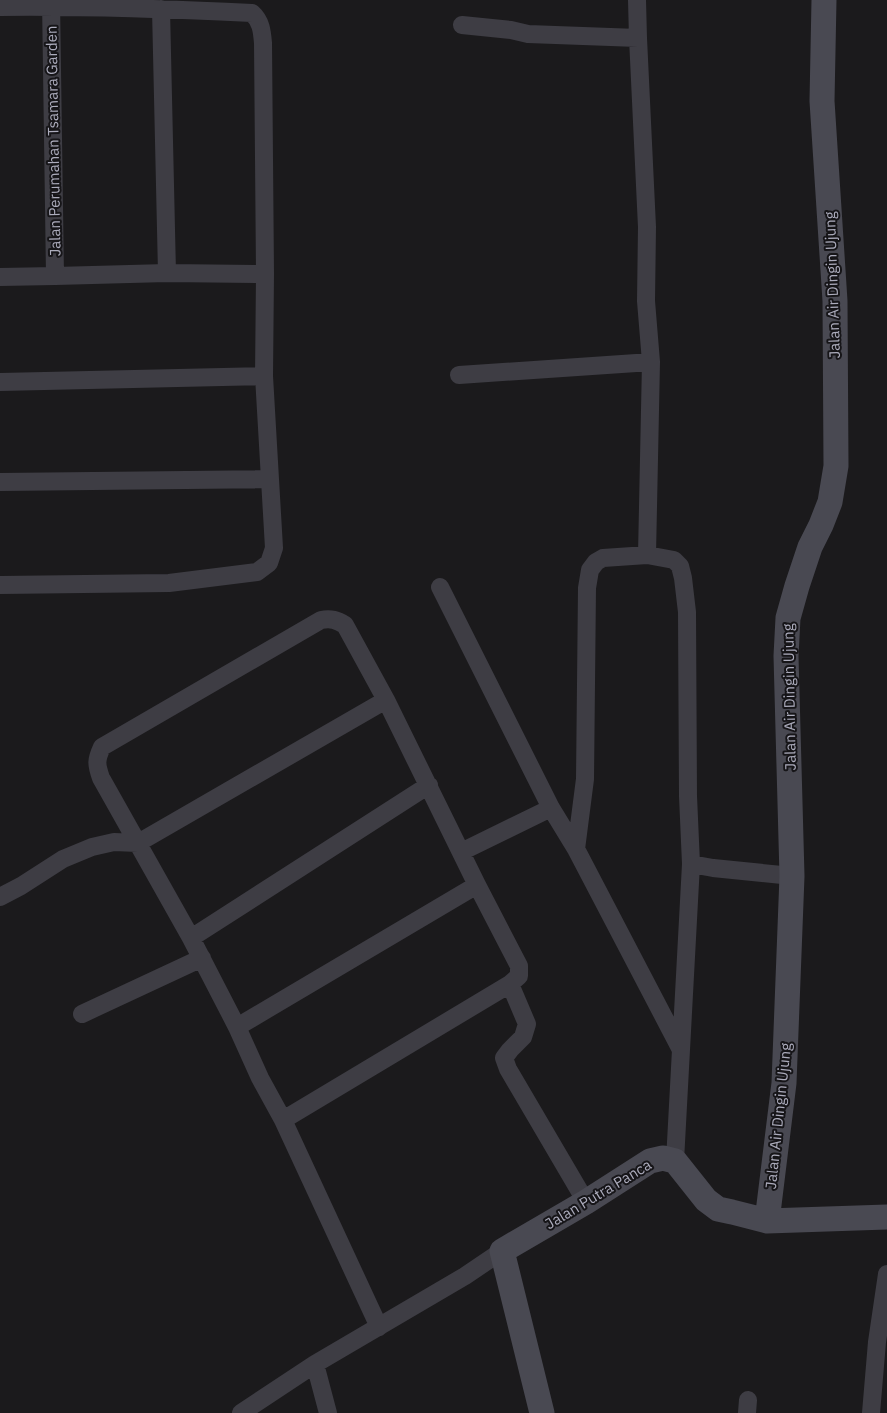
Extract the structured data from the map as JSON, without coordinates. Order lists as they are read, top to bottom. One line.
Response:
{"streets":{"street":["Jalan Perumahan Tsamara Garden","Jalan Air Dingin Ujung","Jalan Putra Panca"]}}
